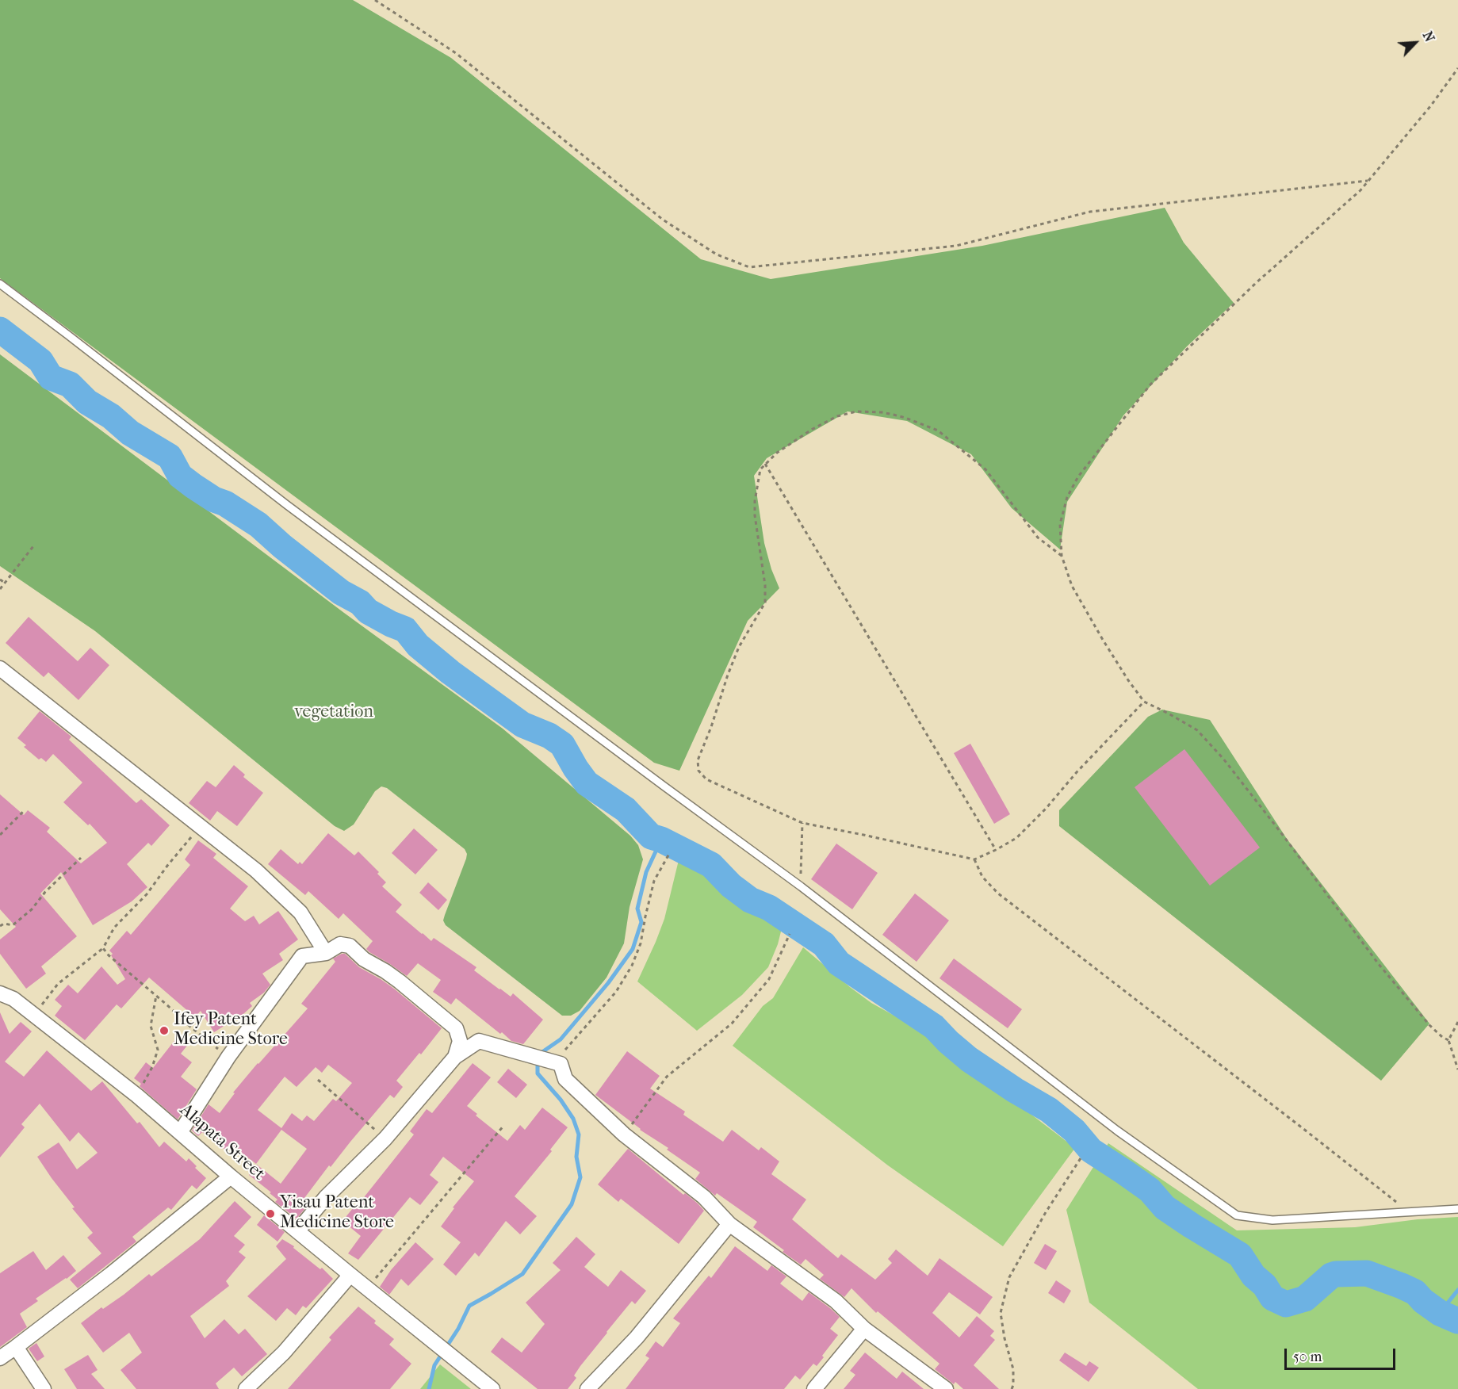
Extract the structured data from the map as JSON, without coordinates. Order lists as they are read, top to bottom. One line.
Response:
{"streets":{"street":["Alapata Street"]},"parks":["vegetation"],"places":["Ifey Patent Medicine Store","Yisau Patent Medicine Store"],"scale_bar":"50 m","north":"top right"}
